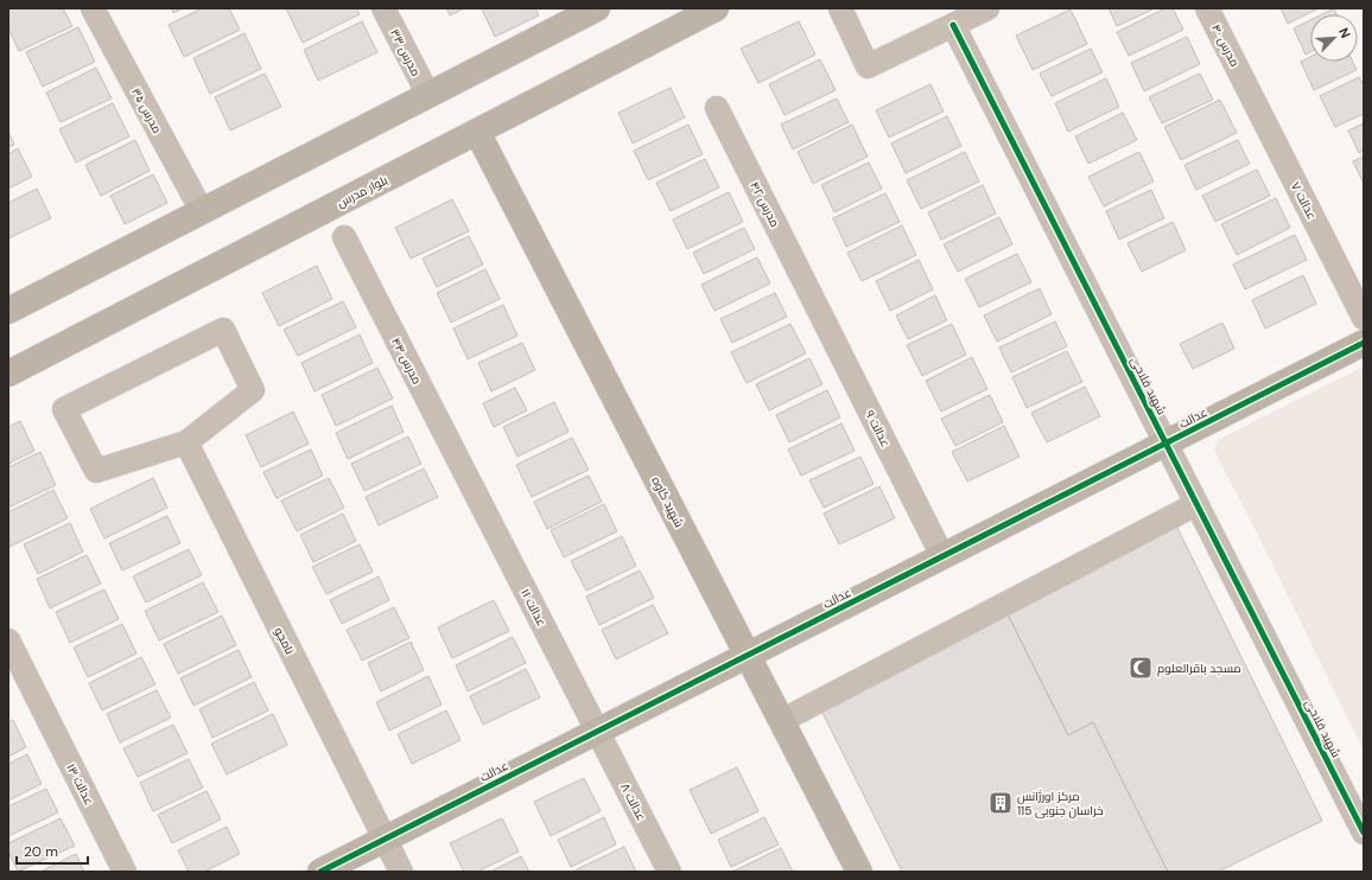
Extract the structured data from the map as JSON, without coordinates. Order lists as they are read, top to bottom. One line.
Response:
{"streets":{"street":["مدرس ۴۰","مدرس ۳۳","مدرس ۳۵","بلوار مدرس","عدالت ۷","مدرس ۴۲","مدرس ۴۴","شهید فلاحی","عدالت","عدالت ۹","شهید کاوه","عدالت ۱۱","نامجو","عدالت ۱۳","عدالت ۸"]},"crossings":[["مدرس ۴۰","عدالت ۷"],["بلوار مدرس","شهید کاوه"],["مدرس ۴۲","عدالت ۹"],["مدرس ۴۴","عدالت ۱۱"],["شهید فلاحی","عدالت"],["عدالت","عدالت ۹"],["عدالت","شهید کاوه"],["عدالت","عدالت ۱۱"],["عدالت","نامجو"],["عدالت","عدالت ۸"],["عدالت ۱۱","عدالت ۸"]],"places":{"mosque":["مسجد باقرالعلوم"],"building":["مرکز اورژانس 115 خراسان جنوبی"]},"scale_bar":"20 m","north":"top right"}
